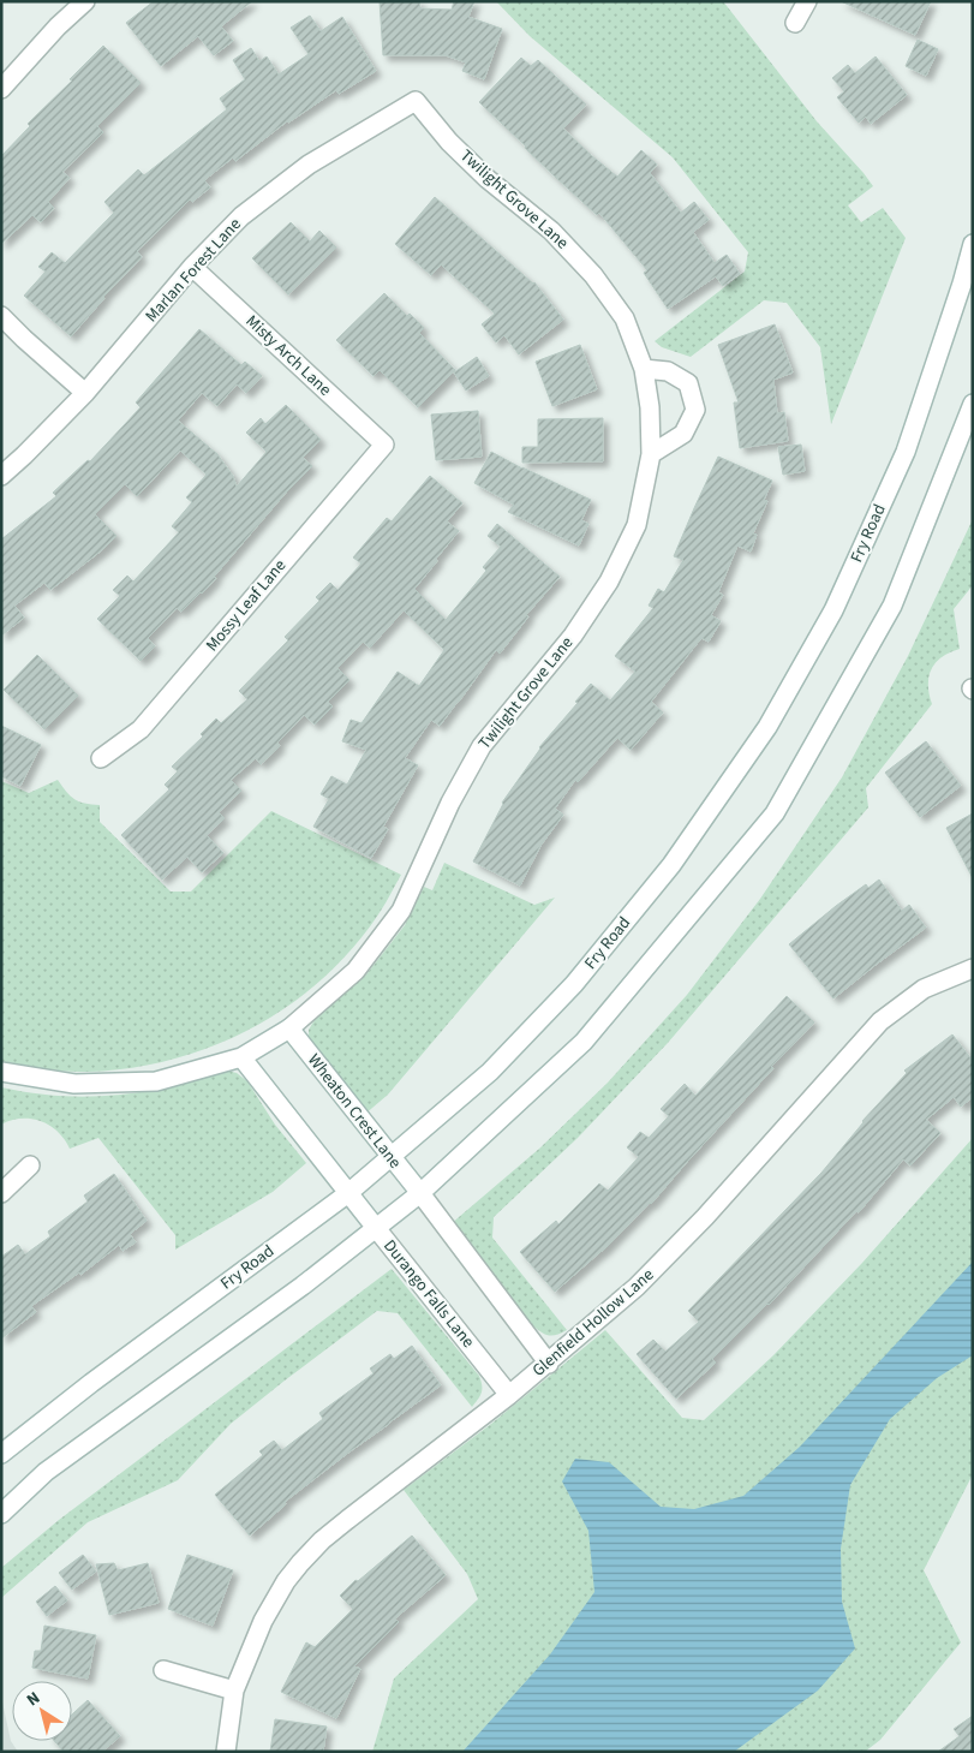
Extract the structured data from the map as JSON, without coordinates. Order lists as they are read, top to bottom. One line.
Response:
{"streets":{"street":["Twilight Grove Lane","Marlan Forest Lane","Misty Arch Lane","Fry Road","Mossy Leaf Lane","Wheaton Crest Lane","Durango Falls Lane","Glenfield Hollow Lane"]},"crossings":[["Twilight Grove Lane","Marlan Forest Lane"],["Twilight Grove Lane","Wheaton Crest Lane"],["Marlan Forest Lane","Misty Arch Lane"],["Misty Arch Lane","Mossy Leaf Lane"],["Fry Road","Wheaton Crest Lane"],["Fry Road","Durango Falls Lane"],["Durango Falls Lane","Glenfield Hollow Lane"]],"north":"top left"}
